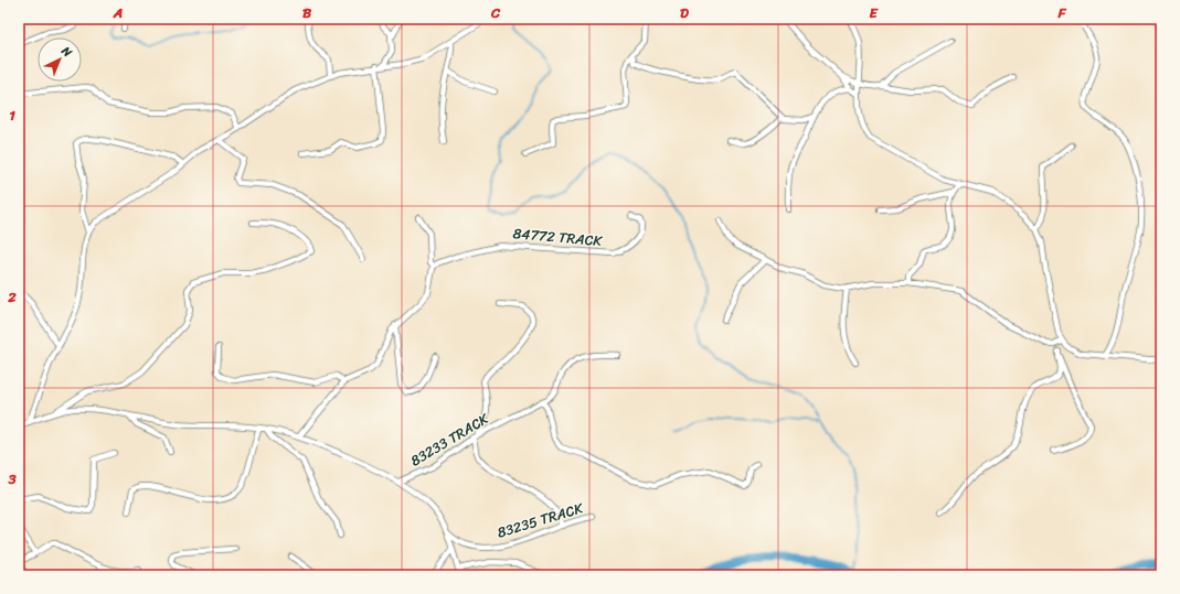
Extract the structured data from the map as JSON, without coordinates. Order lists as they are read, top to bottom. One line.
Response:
{"streets":{"street":["84772 TRACK","83233 TRACK","83235 TRACK"]},"north":"top right","grid":{"columns":["A","B","C","D","E","F"],"rows":["1","2","3"]}}
